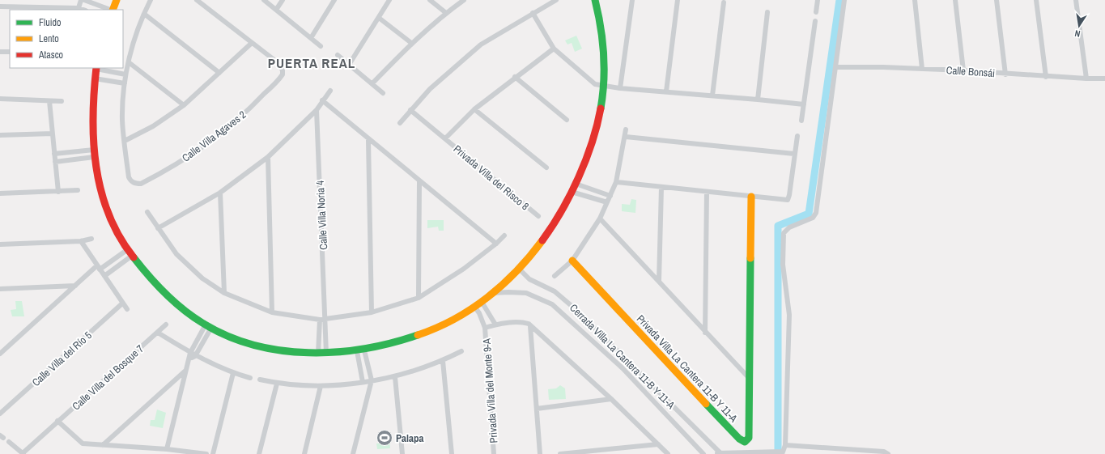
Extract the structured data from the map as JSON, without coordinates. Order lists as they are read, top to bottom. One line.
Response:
{"streets":{"street":["Calle Bonsái","Calle Villa Agaves 2","Privada Villa del Risco 8","Calle Villa Noria 4","Cerrada Villa La Cantera 11-B Y 11-A","Calle Villa del Río 5","Privada Villa La Cantera 11-B Y 11-A","Calle Villa del Bosque 7","Privada Villa del Monte 9-A"]},"districts":["PUERTA REAL"],"places":{"sports":["Palapa"]},"legend":["Fluido","Lento","Atasco"],"north":"bottom"}
